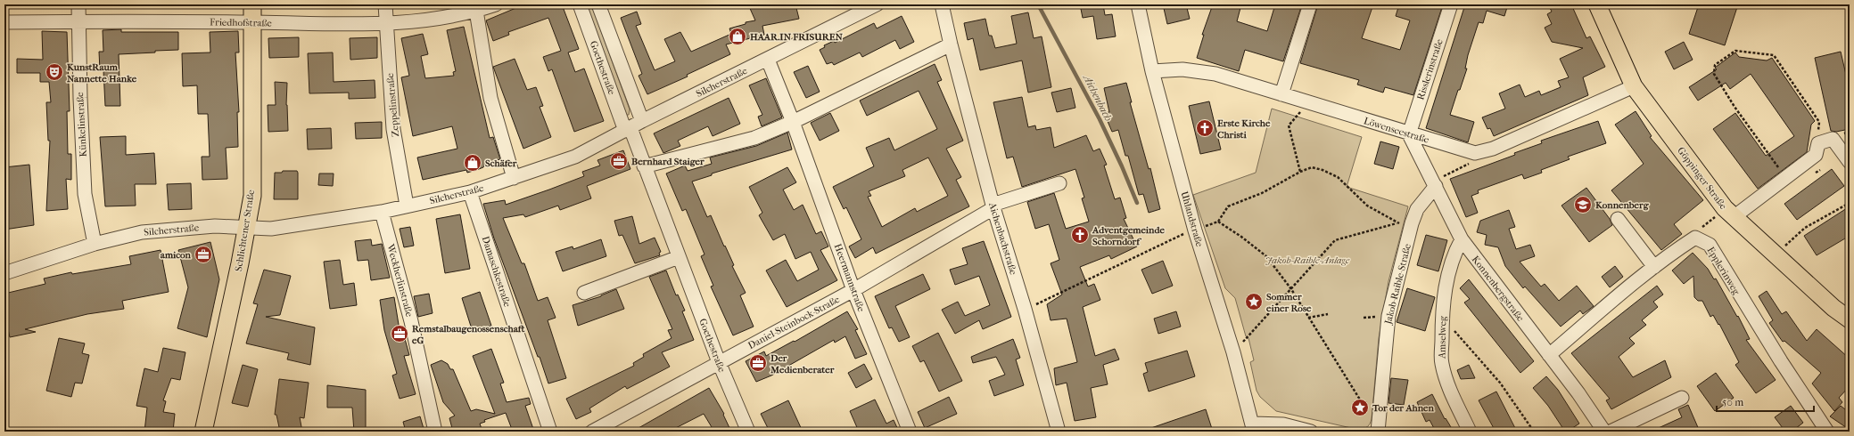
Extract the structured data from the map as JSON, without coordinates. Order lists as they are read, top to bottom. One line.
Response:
{"streets":{"main road":["Göppinger Straße","Schlichtener Straße"],"street":["Friedhofstraße","Goethestraße","Risslerinstraße","Silcherstraße","Zeppelinstraße","Künkelinstraße","Löwenseestraße","Uhlandstraße","Aichenbachstraße","Epplerinweg","Damaschkestraße","Heermannstraße","Weckherlinstraße","Jakob-Raible-Straße","Konnenbergstraße","Daniel-Steinbock-Straße","Amselweg"]},"crossings":[["Friedhofstraße","Zeppelinstraße"],["Friedhofstraße","Künkelinstraße"],["Friedhofstraße","Schlichtener Straße"],["Goethestraße","Silcherstraße"],["Goethestraße","Daniel-Steinbock-Straße"],["Risslerinstraße","Löwenseestraße"],["Risslerinstraße","Konnenbergstraße"],["Silcherstraße","Zeppelinstraße"],["Silcherstraße","Künkelinstraße"],["Silcherstraße","Schlichtener Straße"],["Silcherstraße","Damaschkestraße"],["Silcherstraße","Heermannstraße"],["Silcherstraße","Weckherlinstraße"],["Löwenseestraße","Göppinger Straße"],["Löwenseestraße","Uhlandstraße"],["Löwenseestraße","Konnenbergstraße"],["Aichenbachstraße","Daniel-Steinbock-Straße"],["Epplerinweg","Konnenbergstraße"],["Heermannstraße","Daniel-Steinbock-Straße"],["Jakob-Raible-Straße","Konnenbergstraße"],["Konnenbergstraße","Amselweg"]],"water":["Aichenbach"],"parks":["Jakob-Raible-Anlage"],"places":{"shop":["HAAR.IN FRISUREN","Schäfer"],"theatre":["KunstRaum Nannette Hanke"],"church":["Erste Kirche Christi","Adventgemeinde Schorndorf"],"office":["Bernhard Staiger","amicon","Remstalbaugenossenschaft eG","Der Medienberater"],"school or university":["Konnenberg"],"place":["Sommer einer Rose","Tor der Ahnen"]},"scale_bar":"50 m"}
